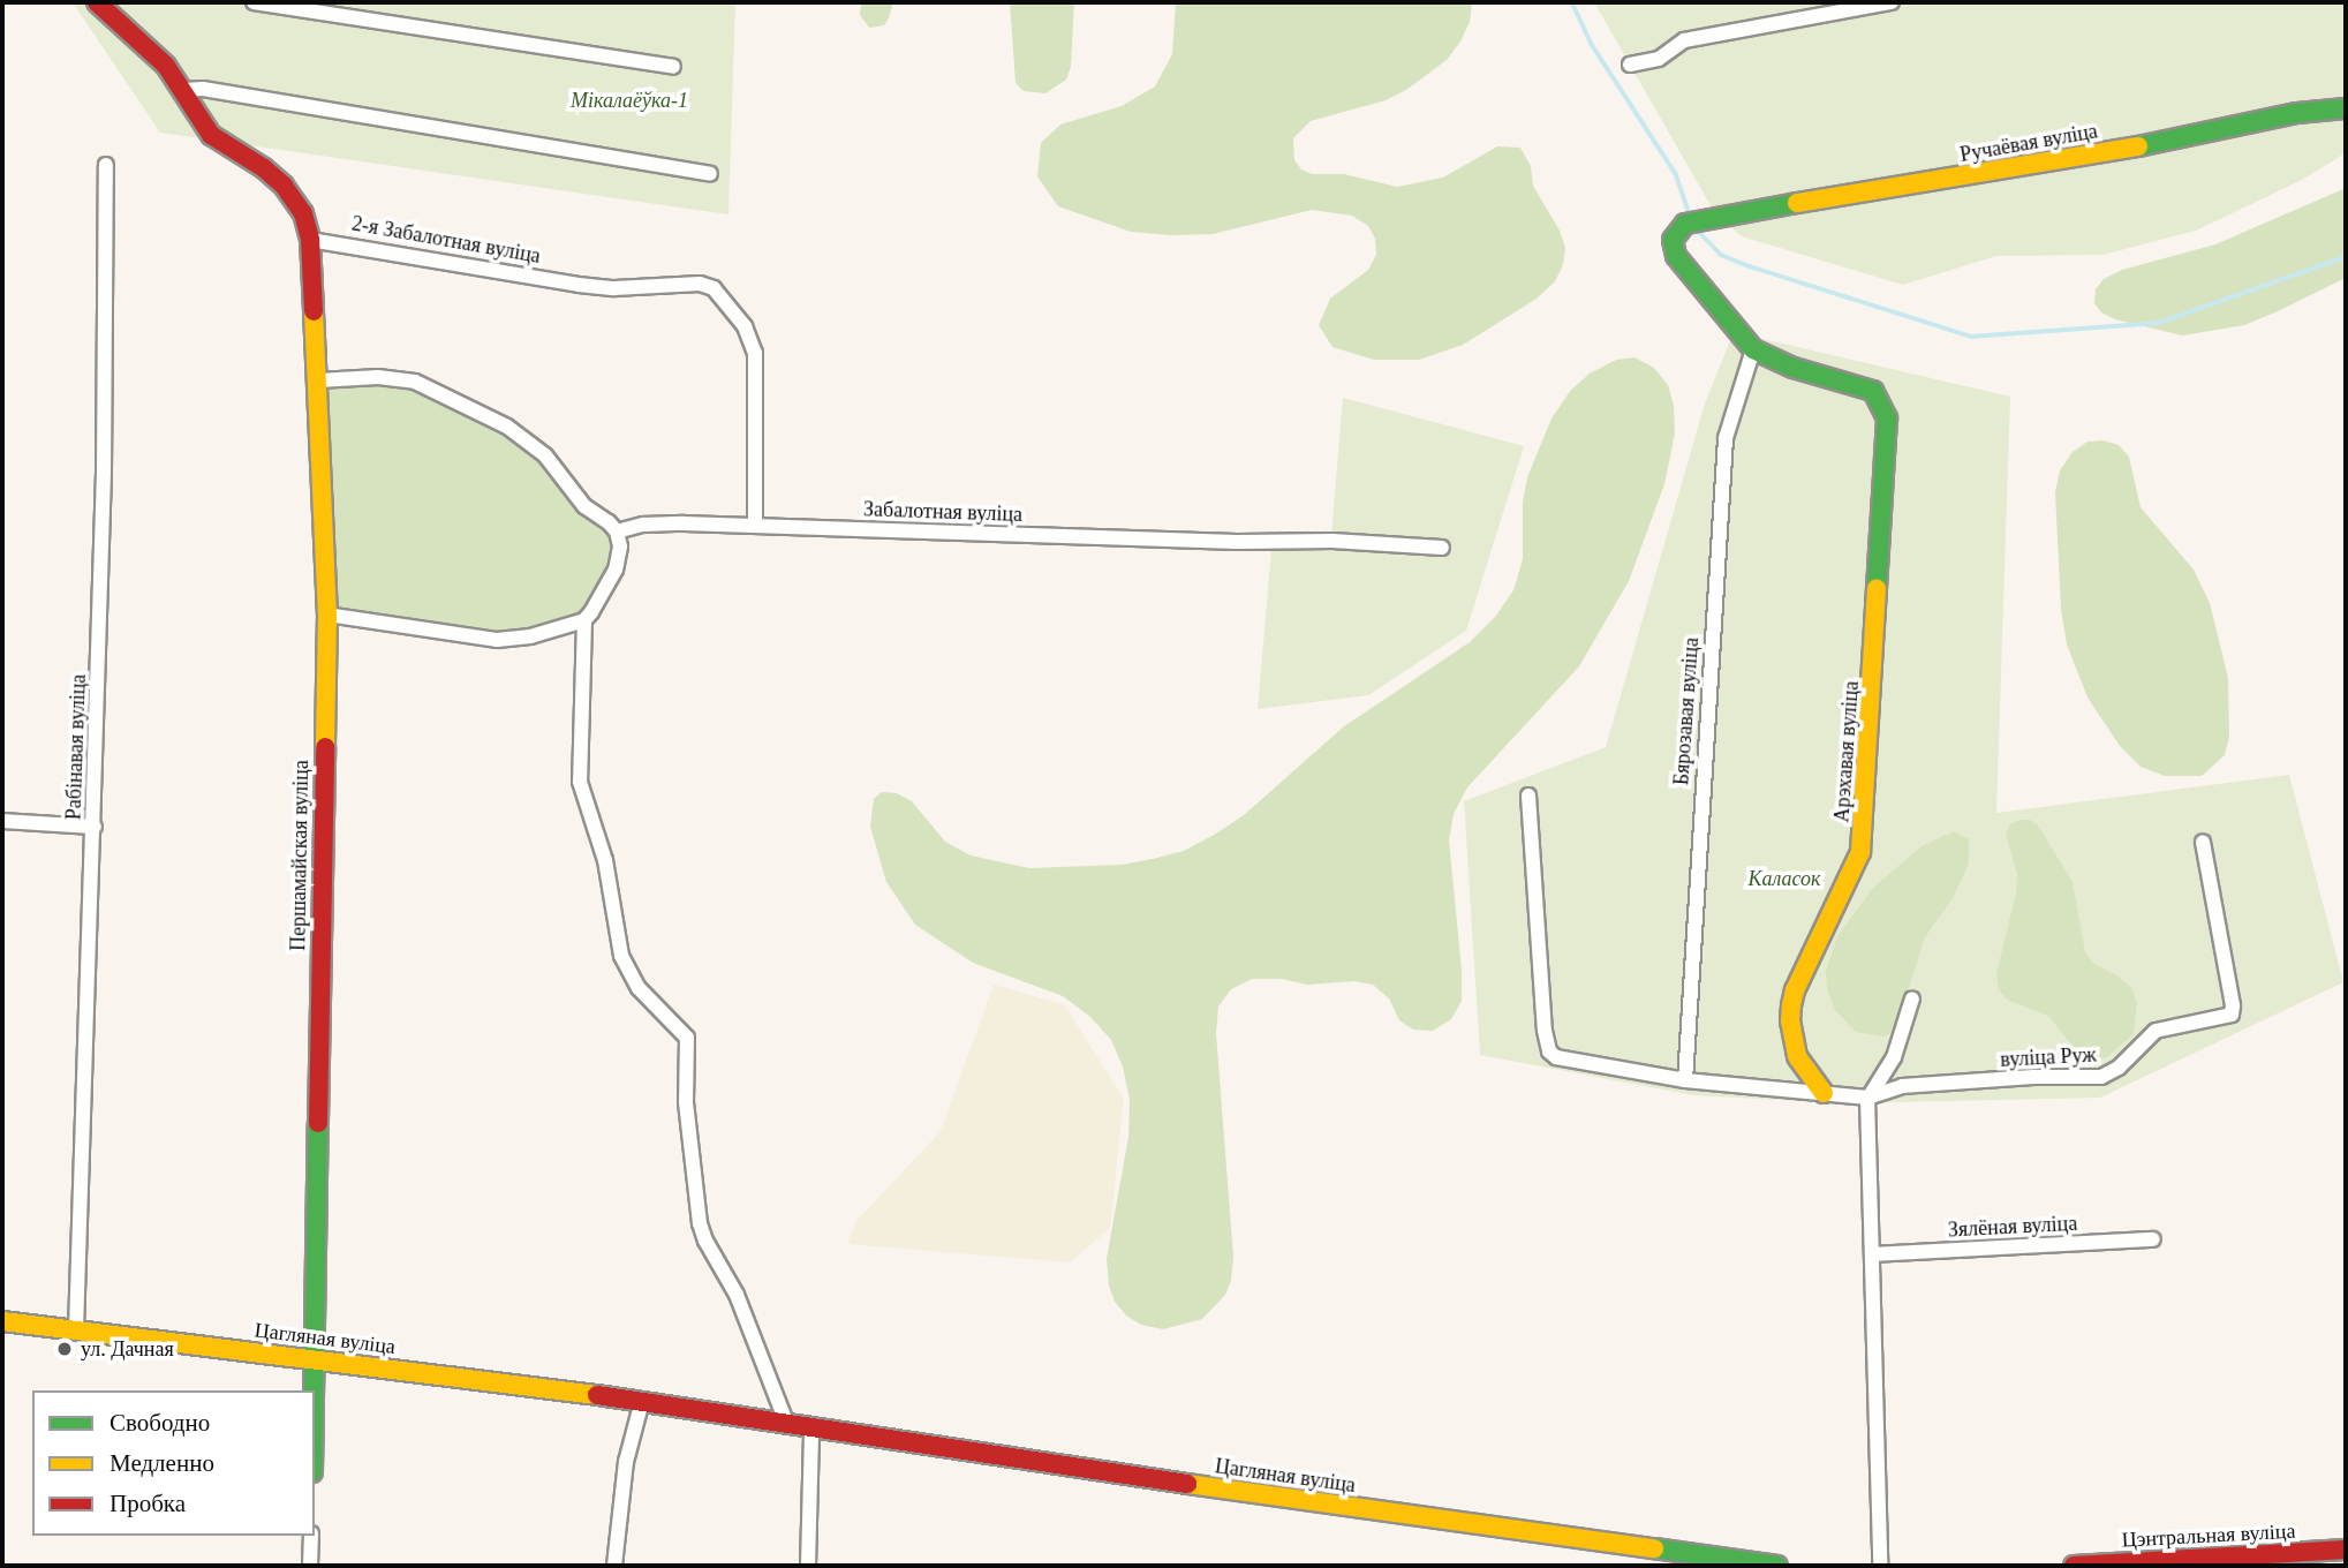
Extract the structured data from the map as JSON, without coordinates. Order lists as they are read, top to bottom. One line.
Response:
{"streets":{"street":["Ручаёвая вуліца","2-я Забалотная вуліца","Забалотная вуліца","Бярозавая вуліца","Рабінавая вуліца","Арэхавая вуліца","Першамайская вуліца","вуліца Руж","Зялёная вуліца","Цагляная вуліца","Цэнтральная вуліца"]},"crossings":[["Ручаёвая вуліца","Бярозавая вуліца"],["Ручаёвая вуліца","Арэхавая вуліца"],["2-я Забалотная вуліца","Забалотная вуліца"],["2-я Забалотная вуліца","Першамайская вуліца"],["Бярозавая вуліца","Арэхавая вуліца"],["Рабінавая вуліца","Цагляная вуліца"],["Першамайская вуліца","Цагляная вуліца"]],"parks":["Мікалаёўка-1","Каласок"],"places":["ул. Дачная"],"legend":["Свободно","Медленно","Пробка"]}
